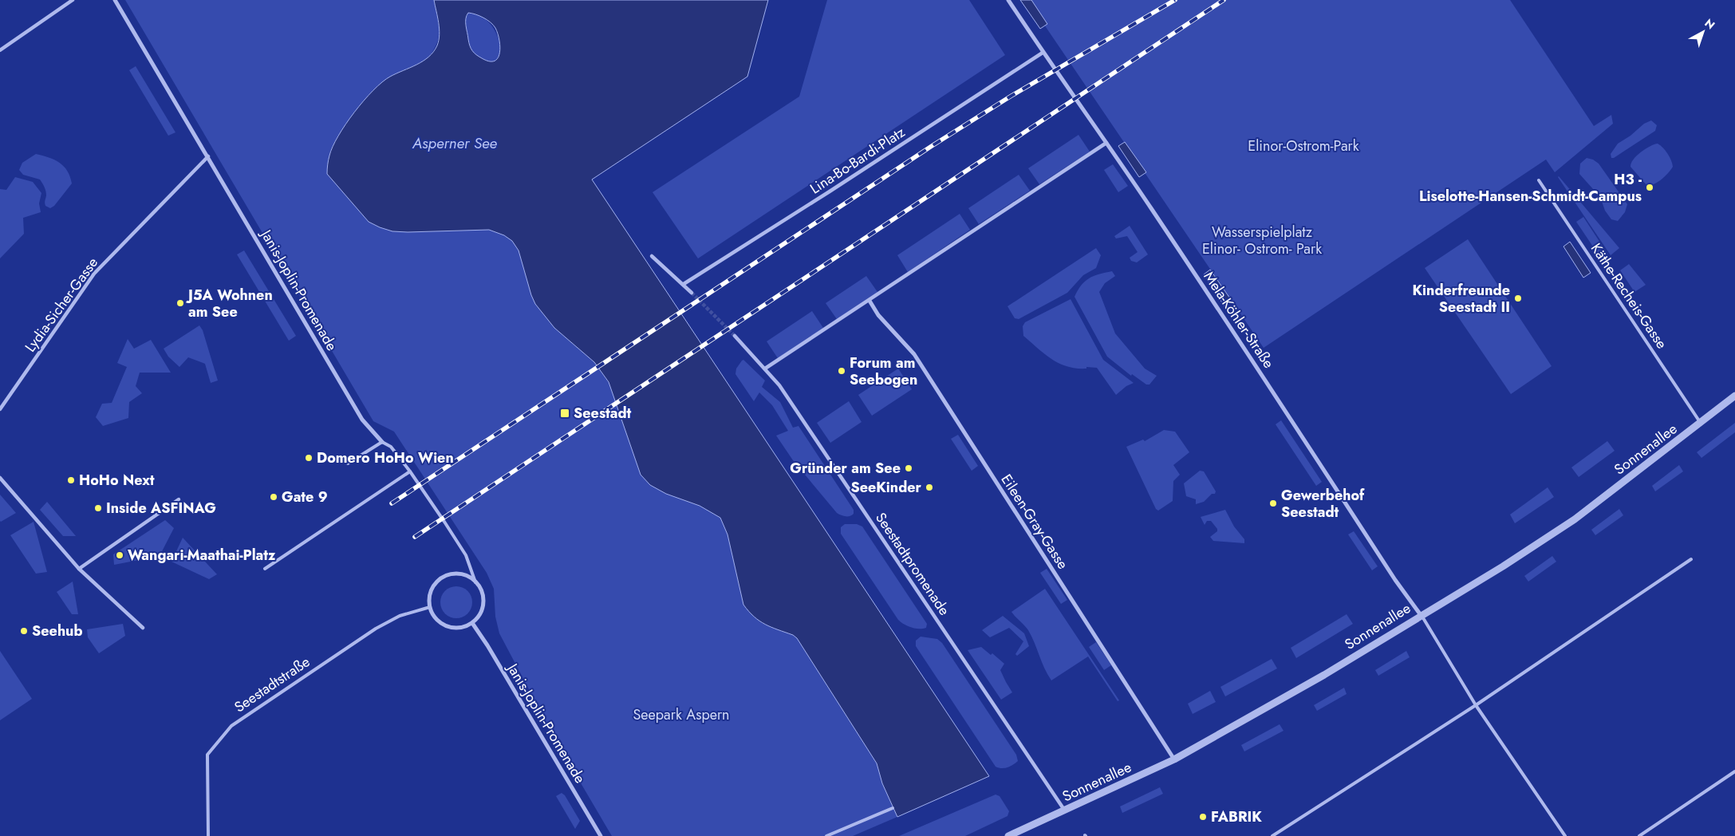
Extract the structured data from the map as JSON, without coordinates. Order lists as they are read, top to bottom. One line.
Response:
{"streets":{"street":["Lina-Bo-Bardi-Platz","Janis-Joplin-Promenade","Lydia-Sicher-Gasse","Mela-Köhler-Straße","Sonnenallee","Eileen-Gray-Gasse","Seestadtpromenade"],"lane":["Käthe-Recheis-Gasse","Seestadtstraße"]},"crossings":[["Lina-Bo-Bardi-Platz","Mela-Köhler-Straße"],["Janis-Joplin-Promenade","Lydia-Sicher-Gasse"],["Janis-Joplin-Promenade","Seestadtstraße"],["Käthe-Recheis-Gasse","Sonnenallee"],["Mela-Köhler-Straße","Sonnenallee"],["Sonnenallee","Eileen-Gray-Gasse"],["Sonnenallee","Seestadtpromenade"]],"water":["Asperner See"],"parks":["Elinor-Ostrom-Park","Wasserspielplatz Elinor- Ostrom- Park","Seepark Aspern"],"places":{"other":["H3 - Liselotte-Hansen-Schmidt-Campus","Kinderfreunde Seestadt II","J5A Wohnen am See","Forum am Seebogen","Domero HoHo Wien","Gründer am See","HoHo Next","SeeKinder","Gate 9","Gewerbehof Seestadt","Inside ASFINAG","Wangari-Maathai-Platz","Seehub","FABRIK"],"transit":["Seestadt"]},"north":"top right"}
